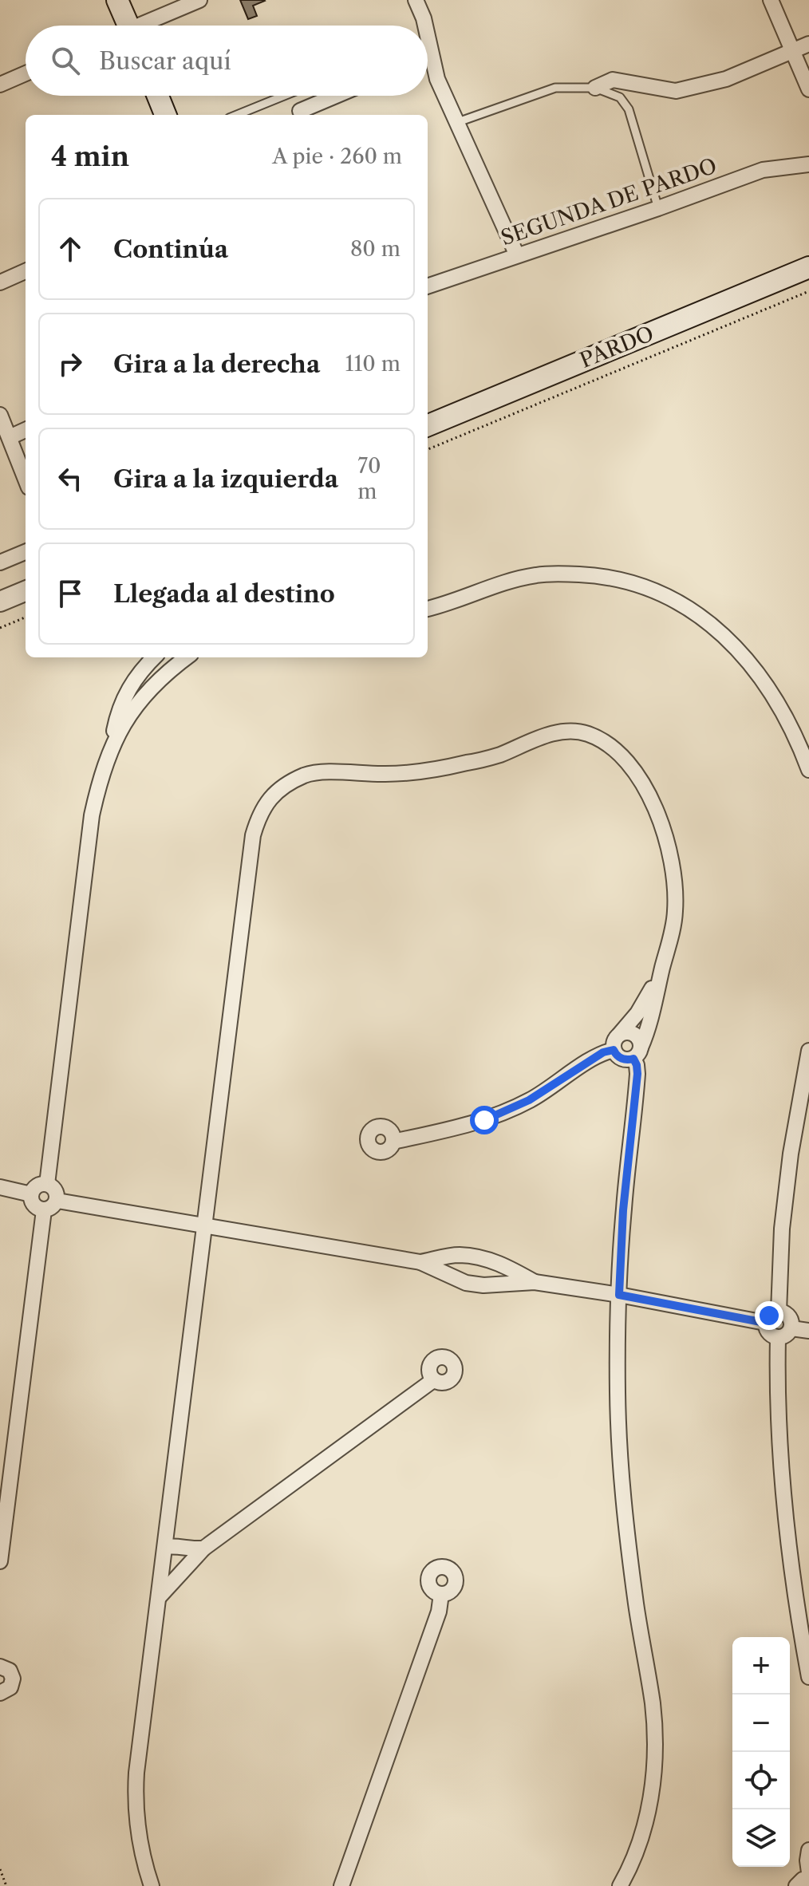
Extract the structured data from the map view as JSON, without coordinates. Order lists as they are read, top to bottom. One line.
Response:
{"streets":{"main road":["PARDO"],"street":["SEGUNDA DE PARDO"]},"page":{"search":"Buscar aquí","heading":["4 min","A pie · 260 m"],"list":[["Continúa","80 m"],["Gira a la derecha","110 m"],["Gira a la izquierda","70 m"],"Llegada al destino"],"map_buttons":["+","−"]}}
